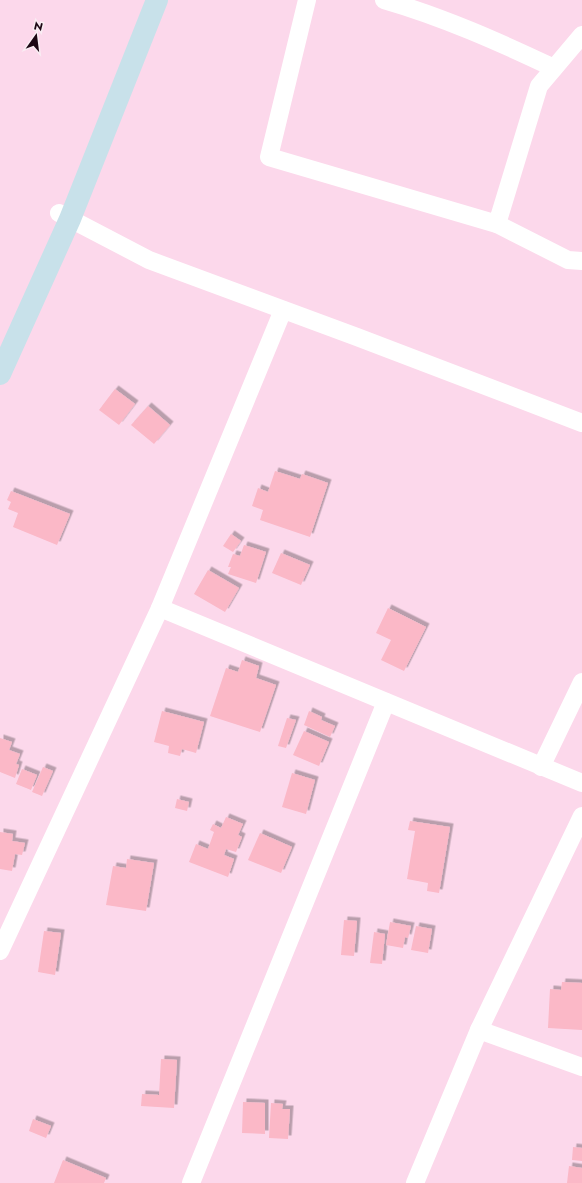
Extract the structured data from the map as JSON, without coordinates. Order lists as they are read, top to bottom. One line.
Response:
{"north":"top"}
